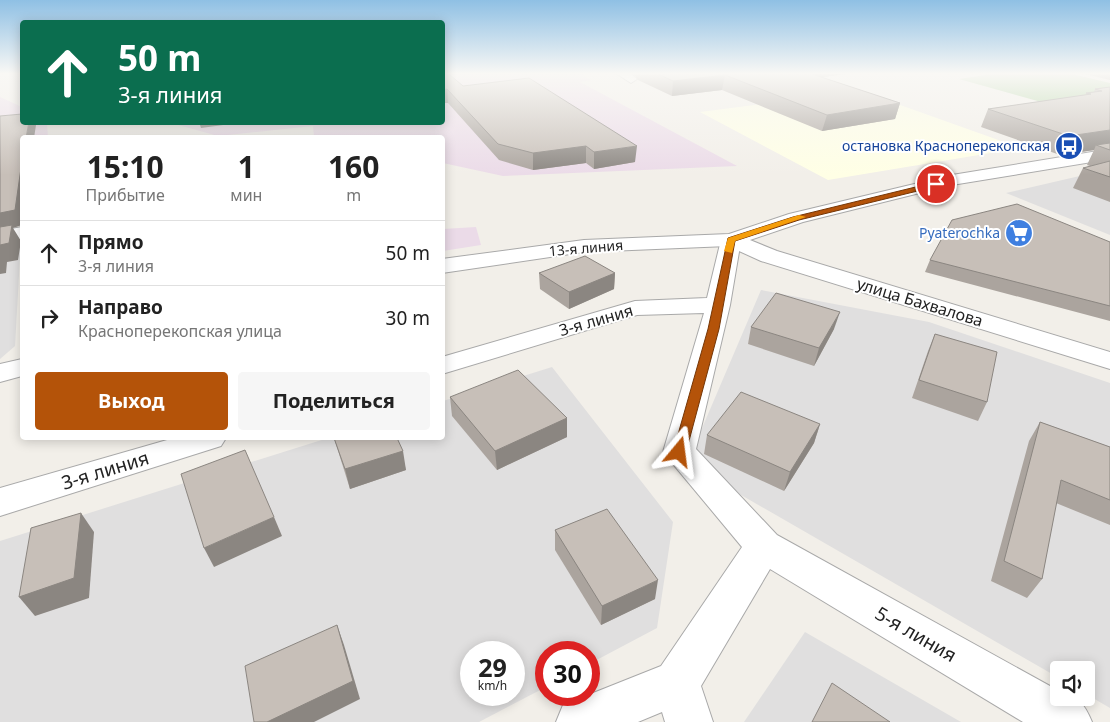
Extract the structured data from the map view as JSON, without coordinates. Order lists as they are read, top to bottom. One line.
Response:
{"streets":{"street":["13-я линия","улица Бахвалова","3-я линия","5-я линия"]},"crossings":[["13-я линия","улица Бахвалова"],["3-я линия","5-я линия"]],"places":{"bus stop":["остановка Красноперекопская"],"supermarket":["Pyaterochka"]},"page":{"turn":["50 m","3-я линия"],"eta":["15:10","Прибытие","1","мин","160","m"],"list":[{"name":"Прямо","note":"3-я линия","value":"50 m"},{"name":"Направо","note":"Красноперекопская улица","value":"30 m"}],"buttons":["Выход","Поделиться"],"speed":"29 km/h","limit":"30"}}
